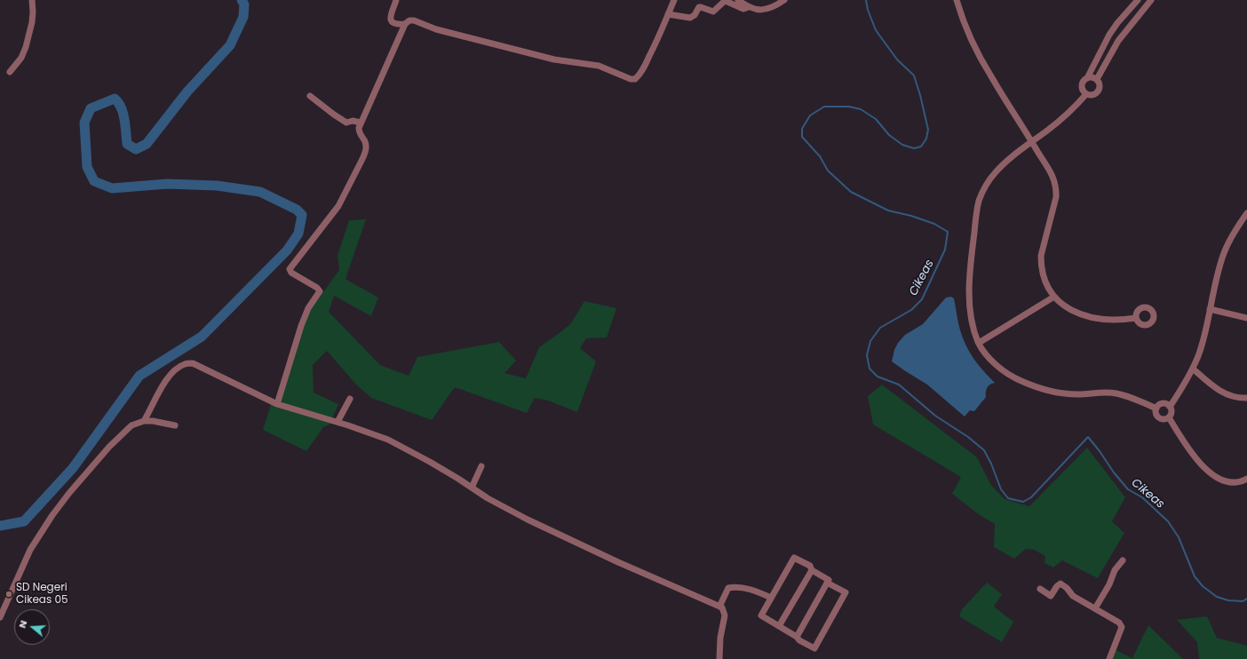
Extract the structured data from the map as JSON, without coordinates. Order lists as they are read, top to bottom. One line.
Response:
{"water":["Cikeas"],"places":["SD Negeri Cikeas 05"],"north":"left"}
